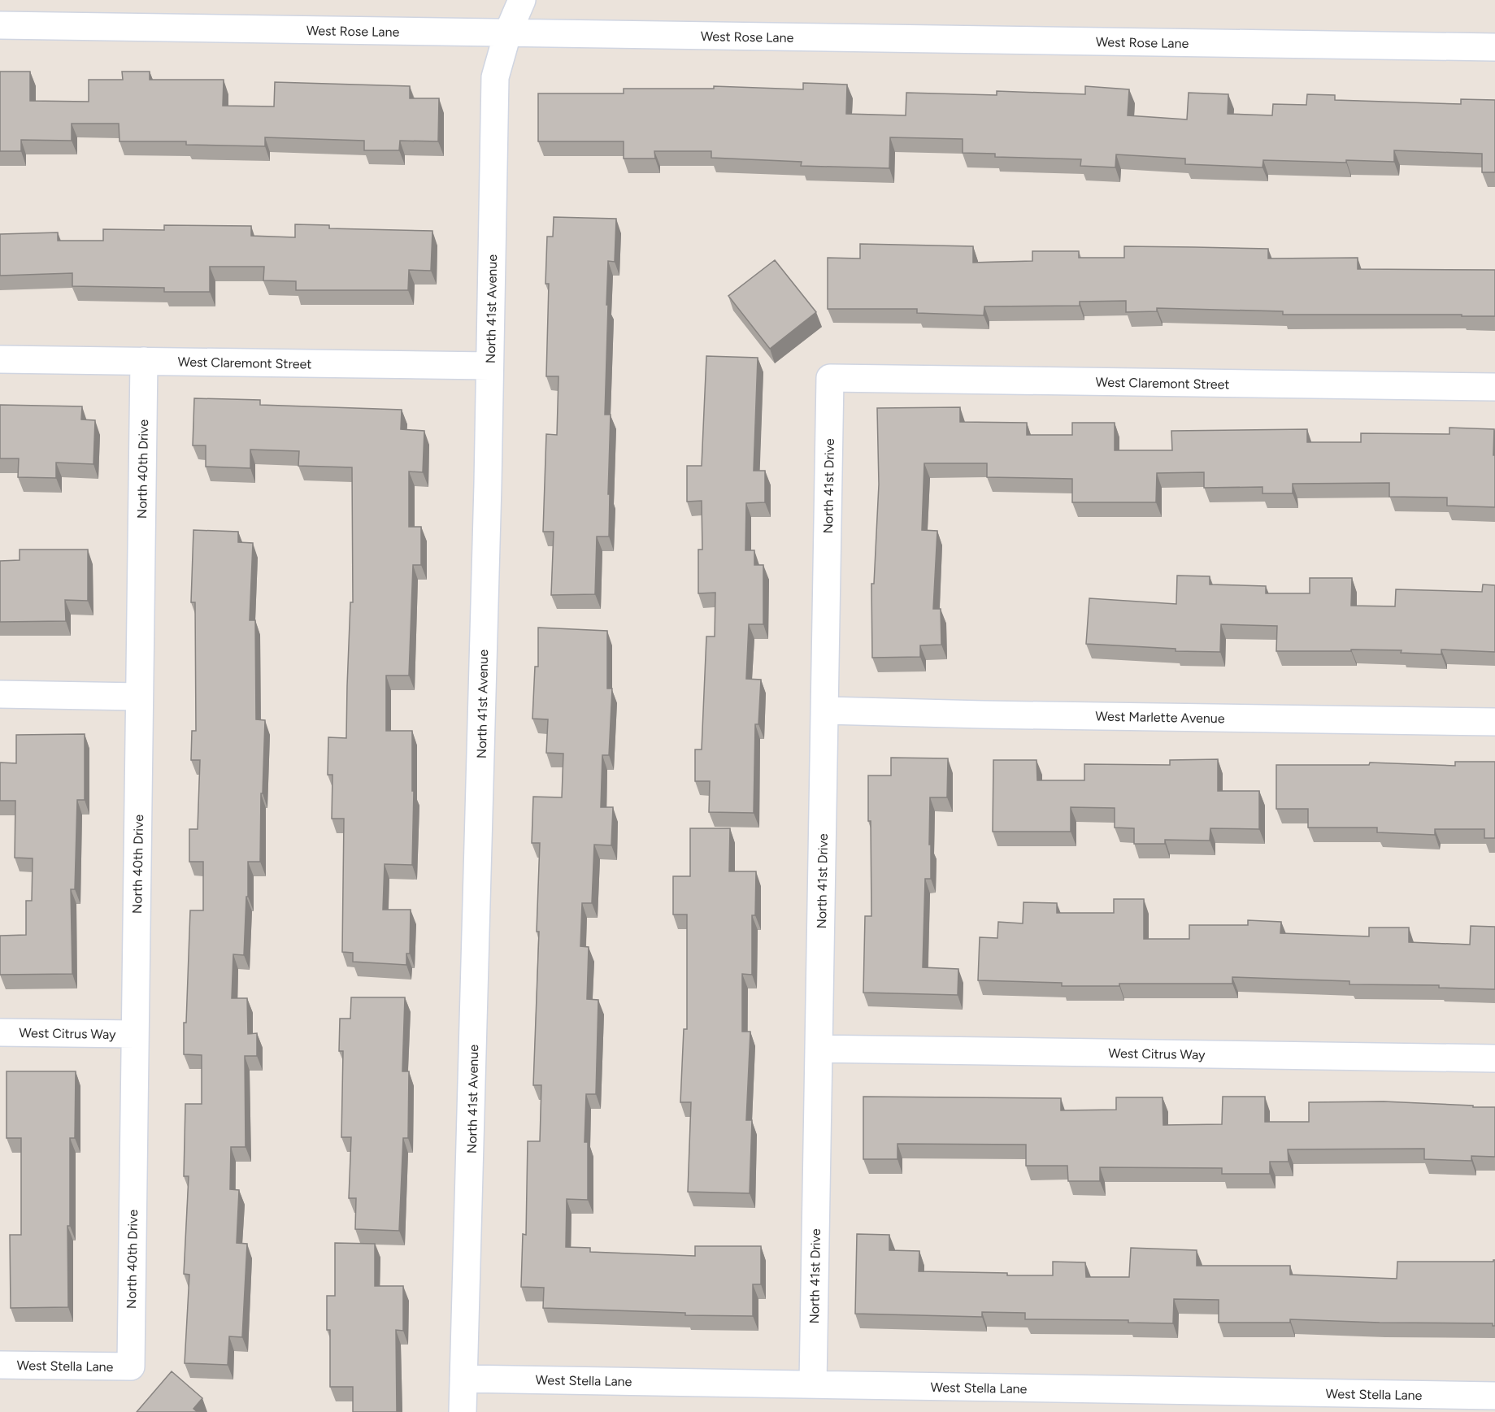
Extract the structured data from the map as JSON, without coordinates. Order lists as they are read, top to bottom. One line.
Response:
{"streets":{"street":["West Rose Lane","North 41st Avenue","West Claremont Street","North 40th Drive","North 41st Drive","West Marlette Avenue","West Citrus Way","West Stella Lane"]},"crossings":[["West Rose Lane","North 41st Avenue"],["North 41st Avenue","West Claremont Street"],["North 41st Avenue","West Stella Lane"],["West Claremont Street","North 40th Drive"],["West Claremont Street","North 41st Drive"],["North 40th Drive","West Citrus Way"],["North 40th Drive","West Stella Lane"],["North 41st Drive","West Marlette Avenue"],["North 41st Drive","West Citrus Way"],["North 41st Drive","West Stella Lane"]]}
